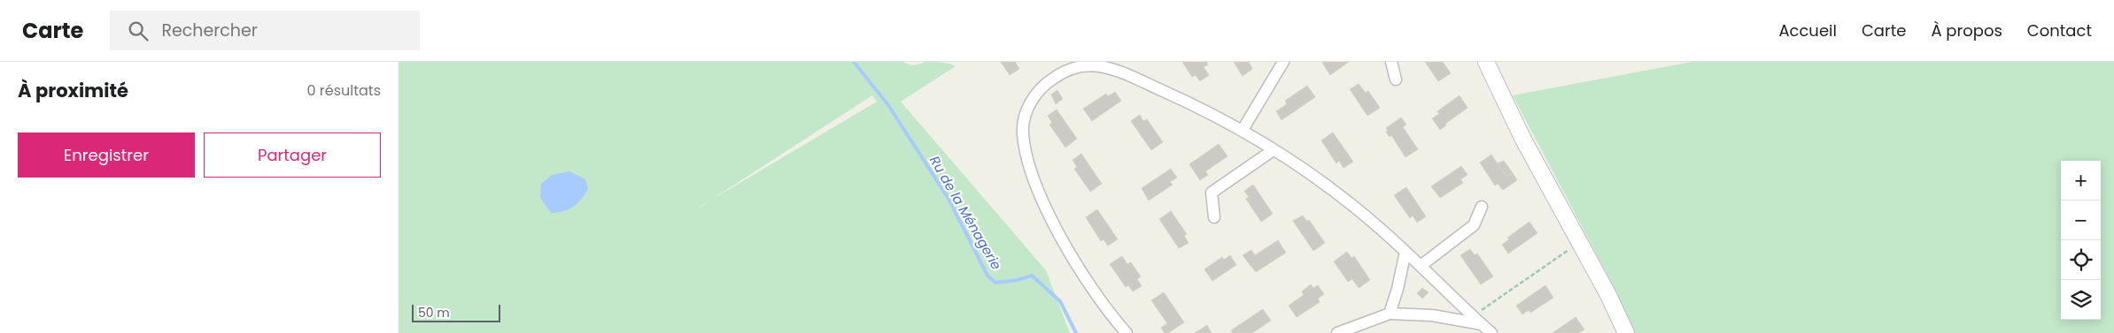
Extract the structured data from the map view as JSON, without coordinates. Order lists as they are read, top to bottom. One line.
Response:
{"water":["Ru de la Ménagerie"],"scale_bar":"50 m","page":{"header":"Carte","search":"Rechercher","nav":["Accueil","Carte","À propos","Contact"],"heading":["À proximité","0 résultats"],"buttons":["Enregistrer","Partager"],"map_buttons":["+","−"],"scale":"50 m"}}
